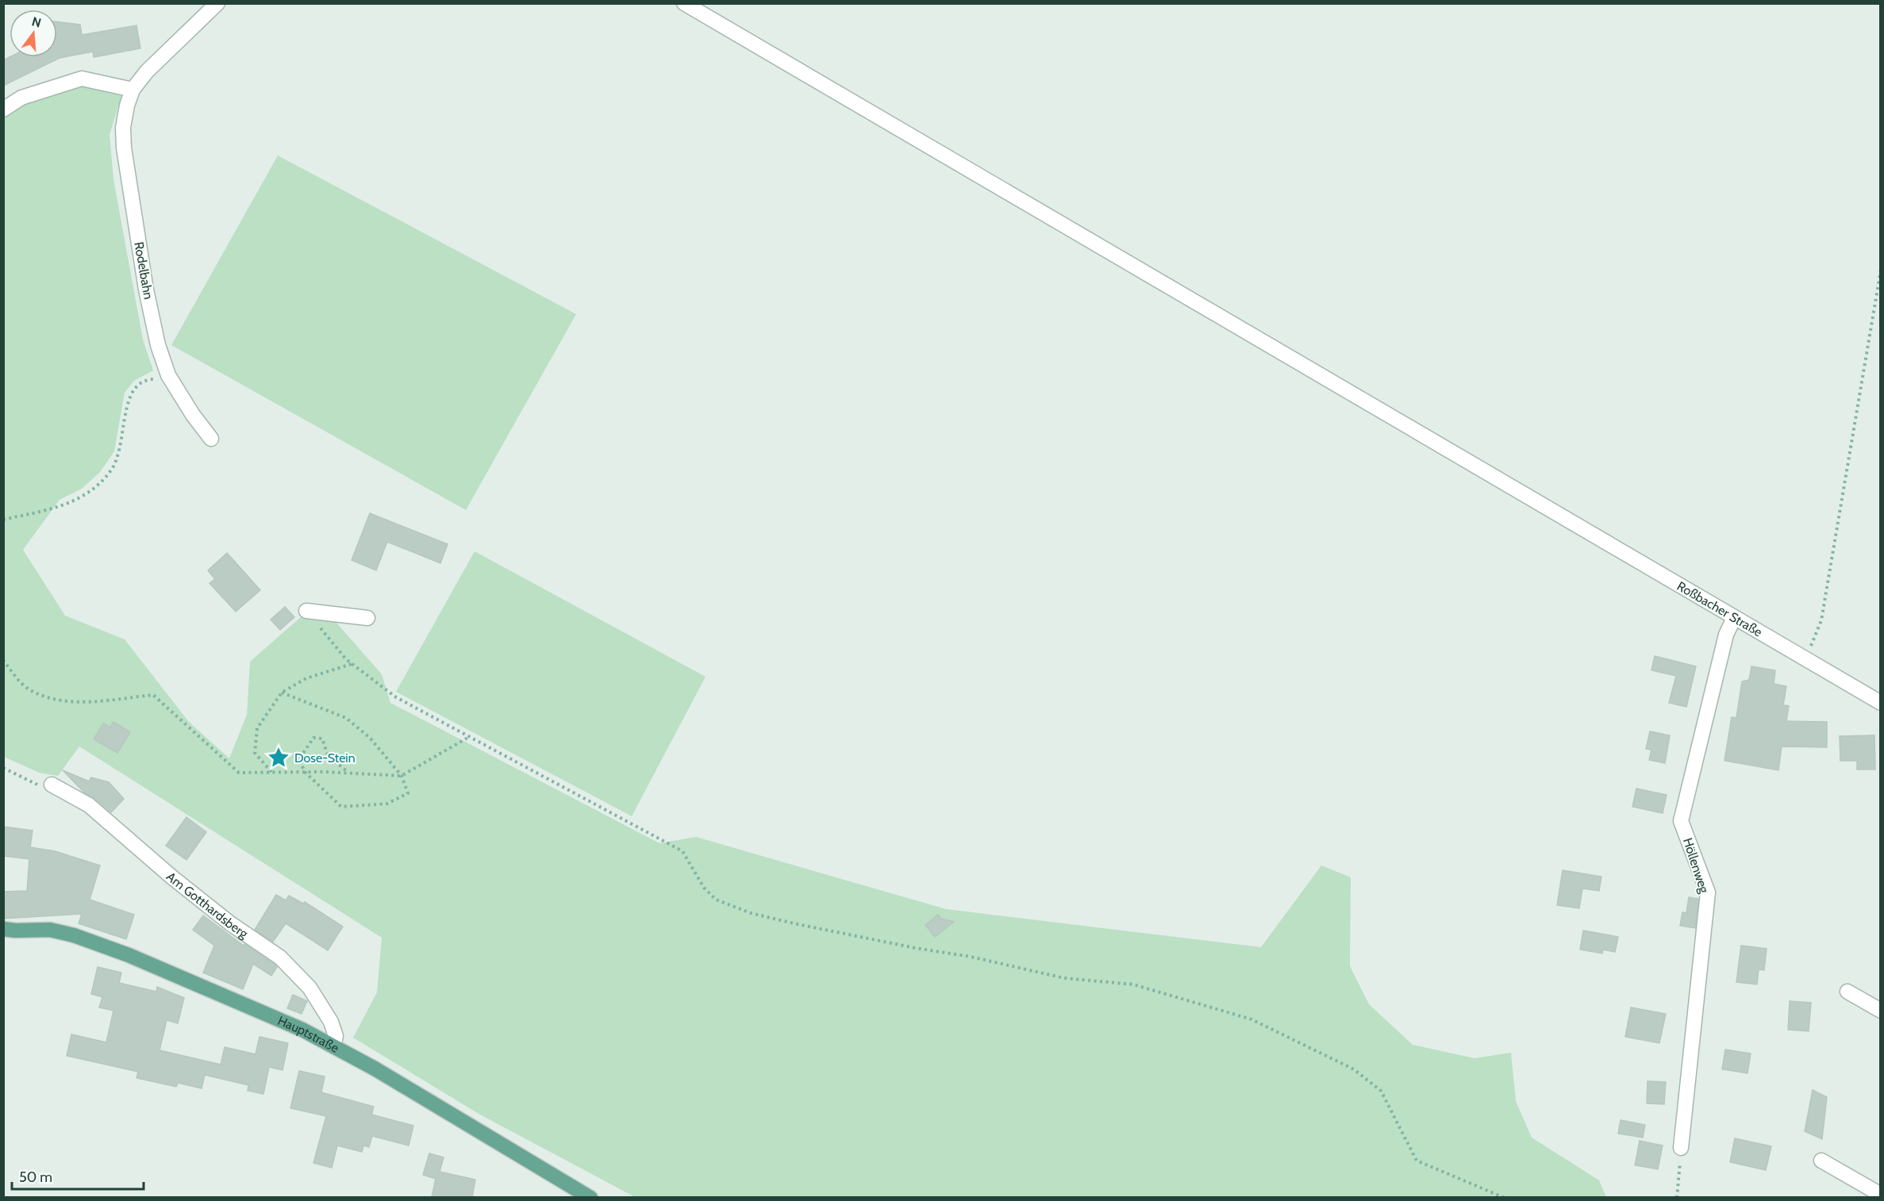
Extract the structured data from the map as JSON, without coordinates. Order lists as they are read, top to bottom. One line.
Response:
{"streets":{"main road":["Hauptstraße"],"street":["Rodelbahn","Roßbacher Straße","Höllenweg","Am Gotthardsberg"]},"crossings":[["Roßbacher Straße","Höllenweg"],["Am Gotthardsberg","Hauptstraße"]],"places":{"place":["Dose-Stein"]},"scale_bar":"50 m","north":"top"}
